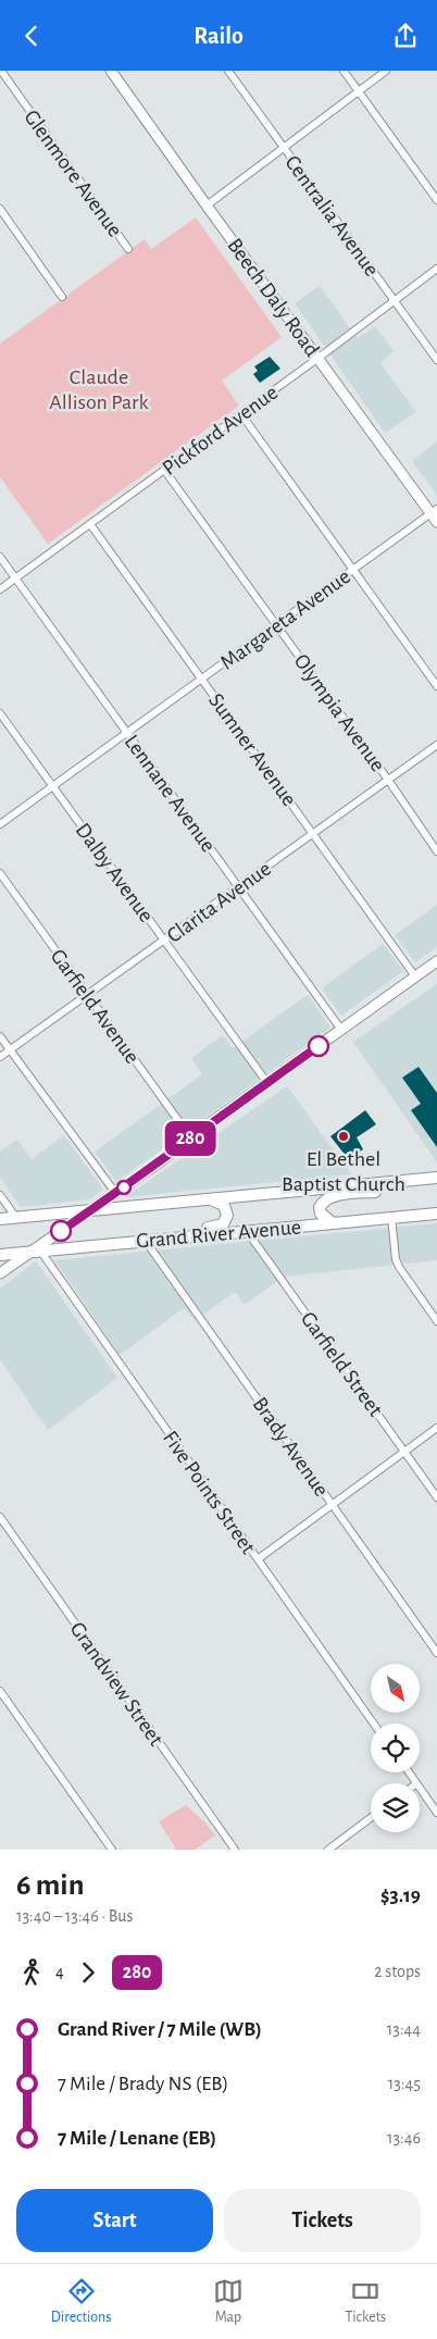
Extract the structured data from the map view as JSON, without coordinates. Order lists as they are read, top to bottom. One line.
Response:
{"streets":{"main road":["Beech Daly Road","Grand River Avenue"],"street":["Glenmore Avenue","Centralia Avenue","Pickford Avenue","Margareta Avenue","Olympia Avenue","Sumner Avenue","Lennane Avenue","Dalby Avenue","Clarita Avenue","Garfield Avenue","Garfield Street","Brady Avenue","Five Points Street","Grandview Street"]},"crossings":[["Centralia Avenue","Pickford Avenue"],["Beech Daly Road","Pickford Avenue"],["Beech Daly Road","Margareta Avenue"],["Pickford Avenue","Olympia Avenue"],["Pickford Avenue","Sumner Avenue"],["Pickford Avenue","Lennane Avenue"],["Margareta Avenue","Olympia Avenue"],["Margareta Avenue","Sumner Avenue"],["Margareta Avenue","Lennane Avenue"],["Margareta Avenue","Dalby Avenue"],["Olympia Avenue","Clarita Avenue"],["Sumner Avenue","Clarita Avenue"],["Lennane Avenue","Clarita Avenue"],["Dalby Avenue","Clarita Avenue"],["Clarita Avenue","Garfield Avenue"],["Grand River Avenue","Garfield Street"],["Grand River Avenue","Brady Avenue"],["Grand River Avenue","Five Points Street"]],"parks":["Claude Allison Park"],"places":["El Bethel Baptist Church"],"lines":["bus line 280"],"north":"bottom right","page":{"header":"Railo","on_map":"280","heading":["6 min","13:40 – 13:46 · Bus","$3.19"],"legs":["4","280","2 stops"],"list":[{"name":"Grand River / 7 Mile (WB)","value":"13:44"},{"name":"7 Mile / Brady NS (EB)","value":"13:45"},{"name":"7 Mile / Lenane (EB)","value":"13:46"}],"buttons":["Start","Tickets"],"tabs":["Directions","Map","Tickets"]}}
